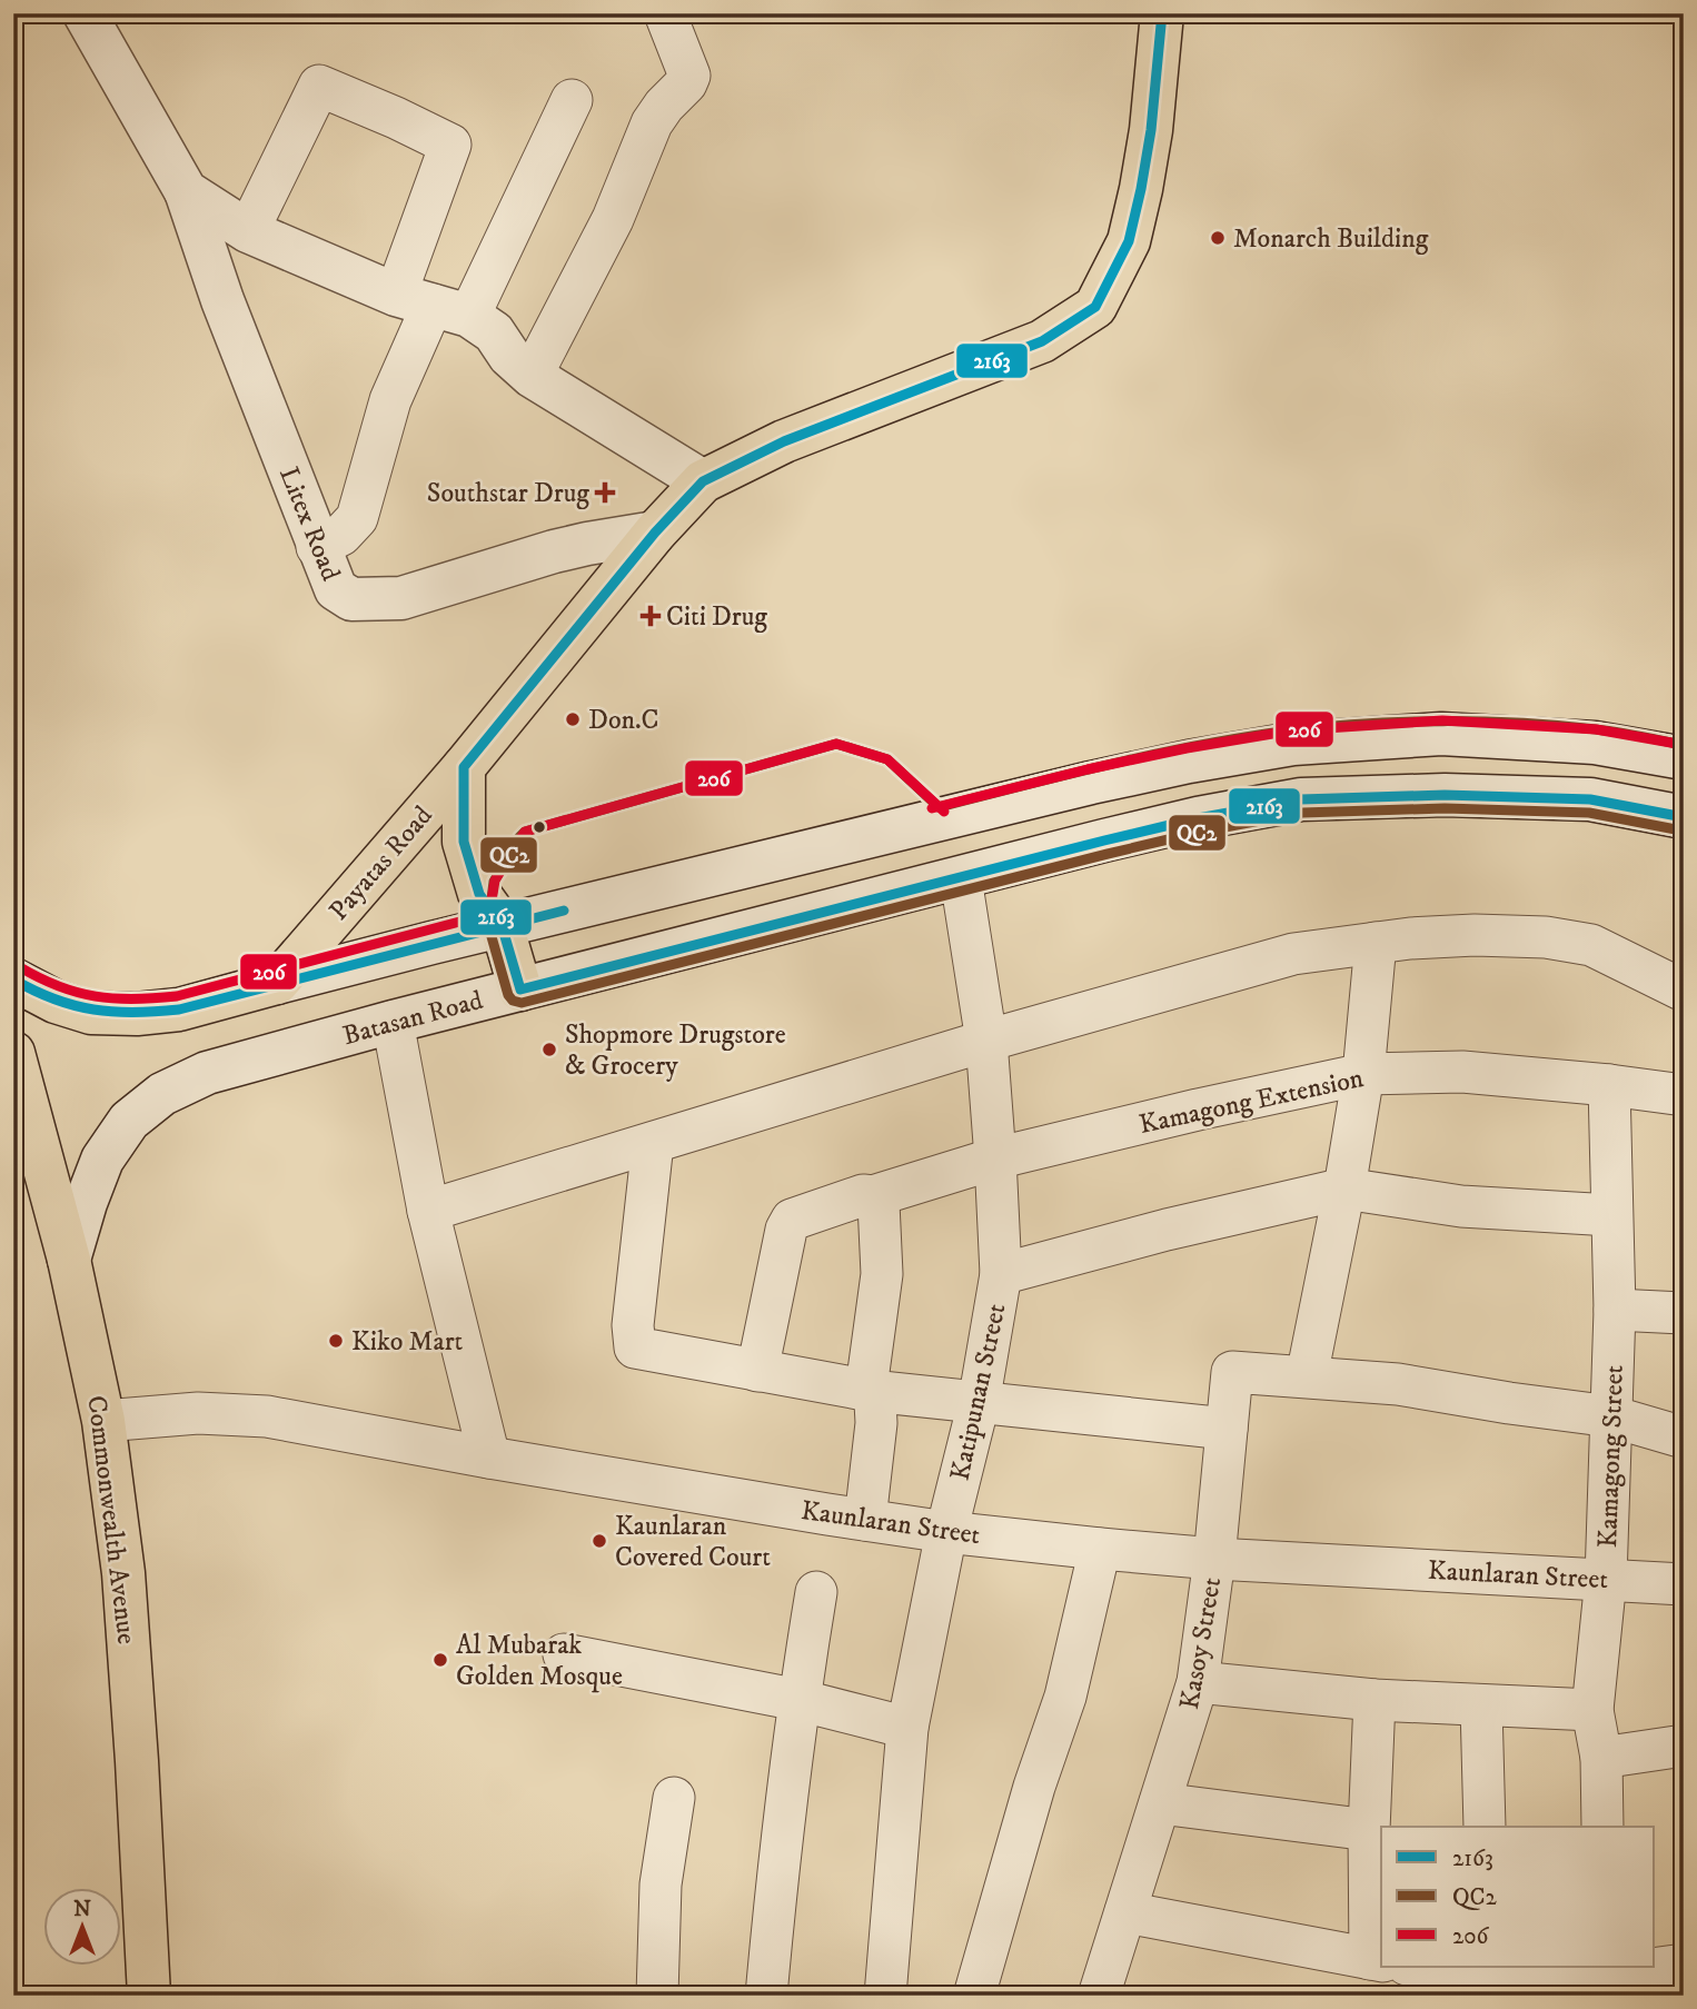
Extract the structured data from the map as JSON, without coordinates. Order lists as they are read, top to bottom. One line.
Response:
{"streets":{"main road":["Litex Road","Payatas Road","Batasan Road","Commonwealth Avenue"],"street":["Kamagong Extension","Katipunan Street","Kamagong Street","Kaunlaran Street","Kasoy Street"]},"crossings":[["Litex Road","Payatas Road"],["Batasan Road","Katipunan Street"],["Batasan Road","Commonwealth Avenue"],["Kamagong Extension","Katipunan Street"],["Kamagong Extension","Kamagong Street"],["Katipunan Street","Kaunlaran Street"],["Kamagong Street","Kaunlaran Street"],["Commonwealth Avenue","Kaunlaran Street"],["Kaunlaran Street","Kasoy Street"]],"places":{"other":["Monarch Building","Don.C","Shopmore Drugstore & Grocery","Kiko Mart","Kaunlaran Covered Court","Al Mubarak Golden Mosque"],"health":["Southstar Drug","Citi Drug"]},"lines":["transit line 2163","transit line 206","transit line QC2"],"legend":["2163","QC2","206"],"north":"top"}
